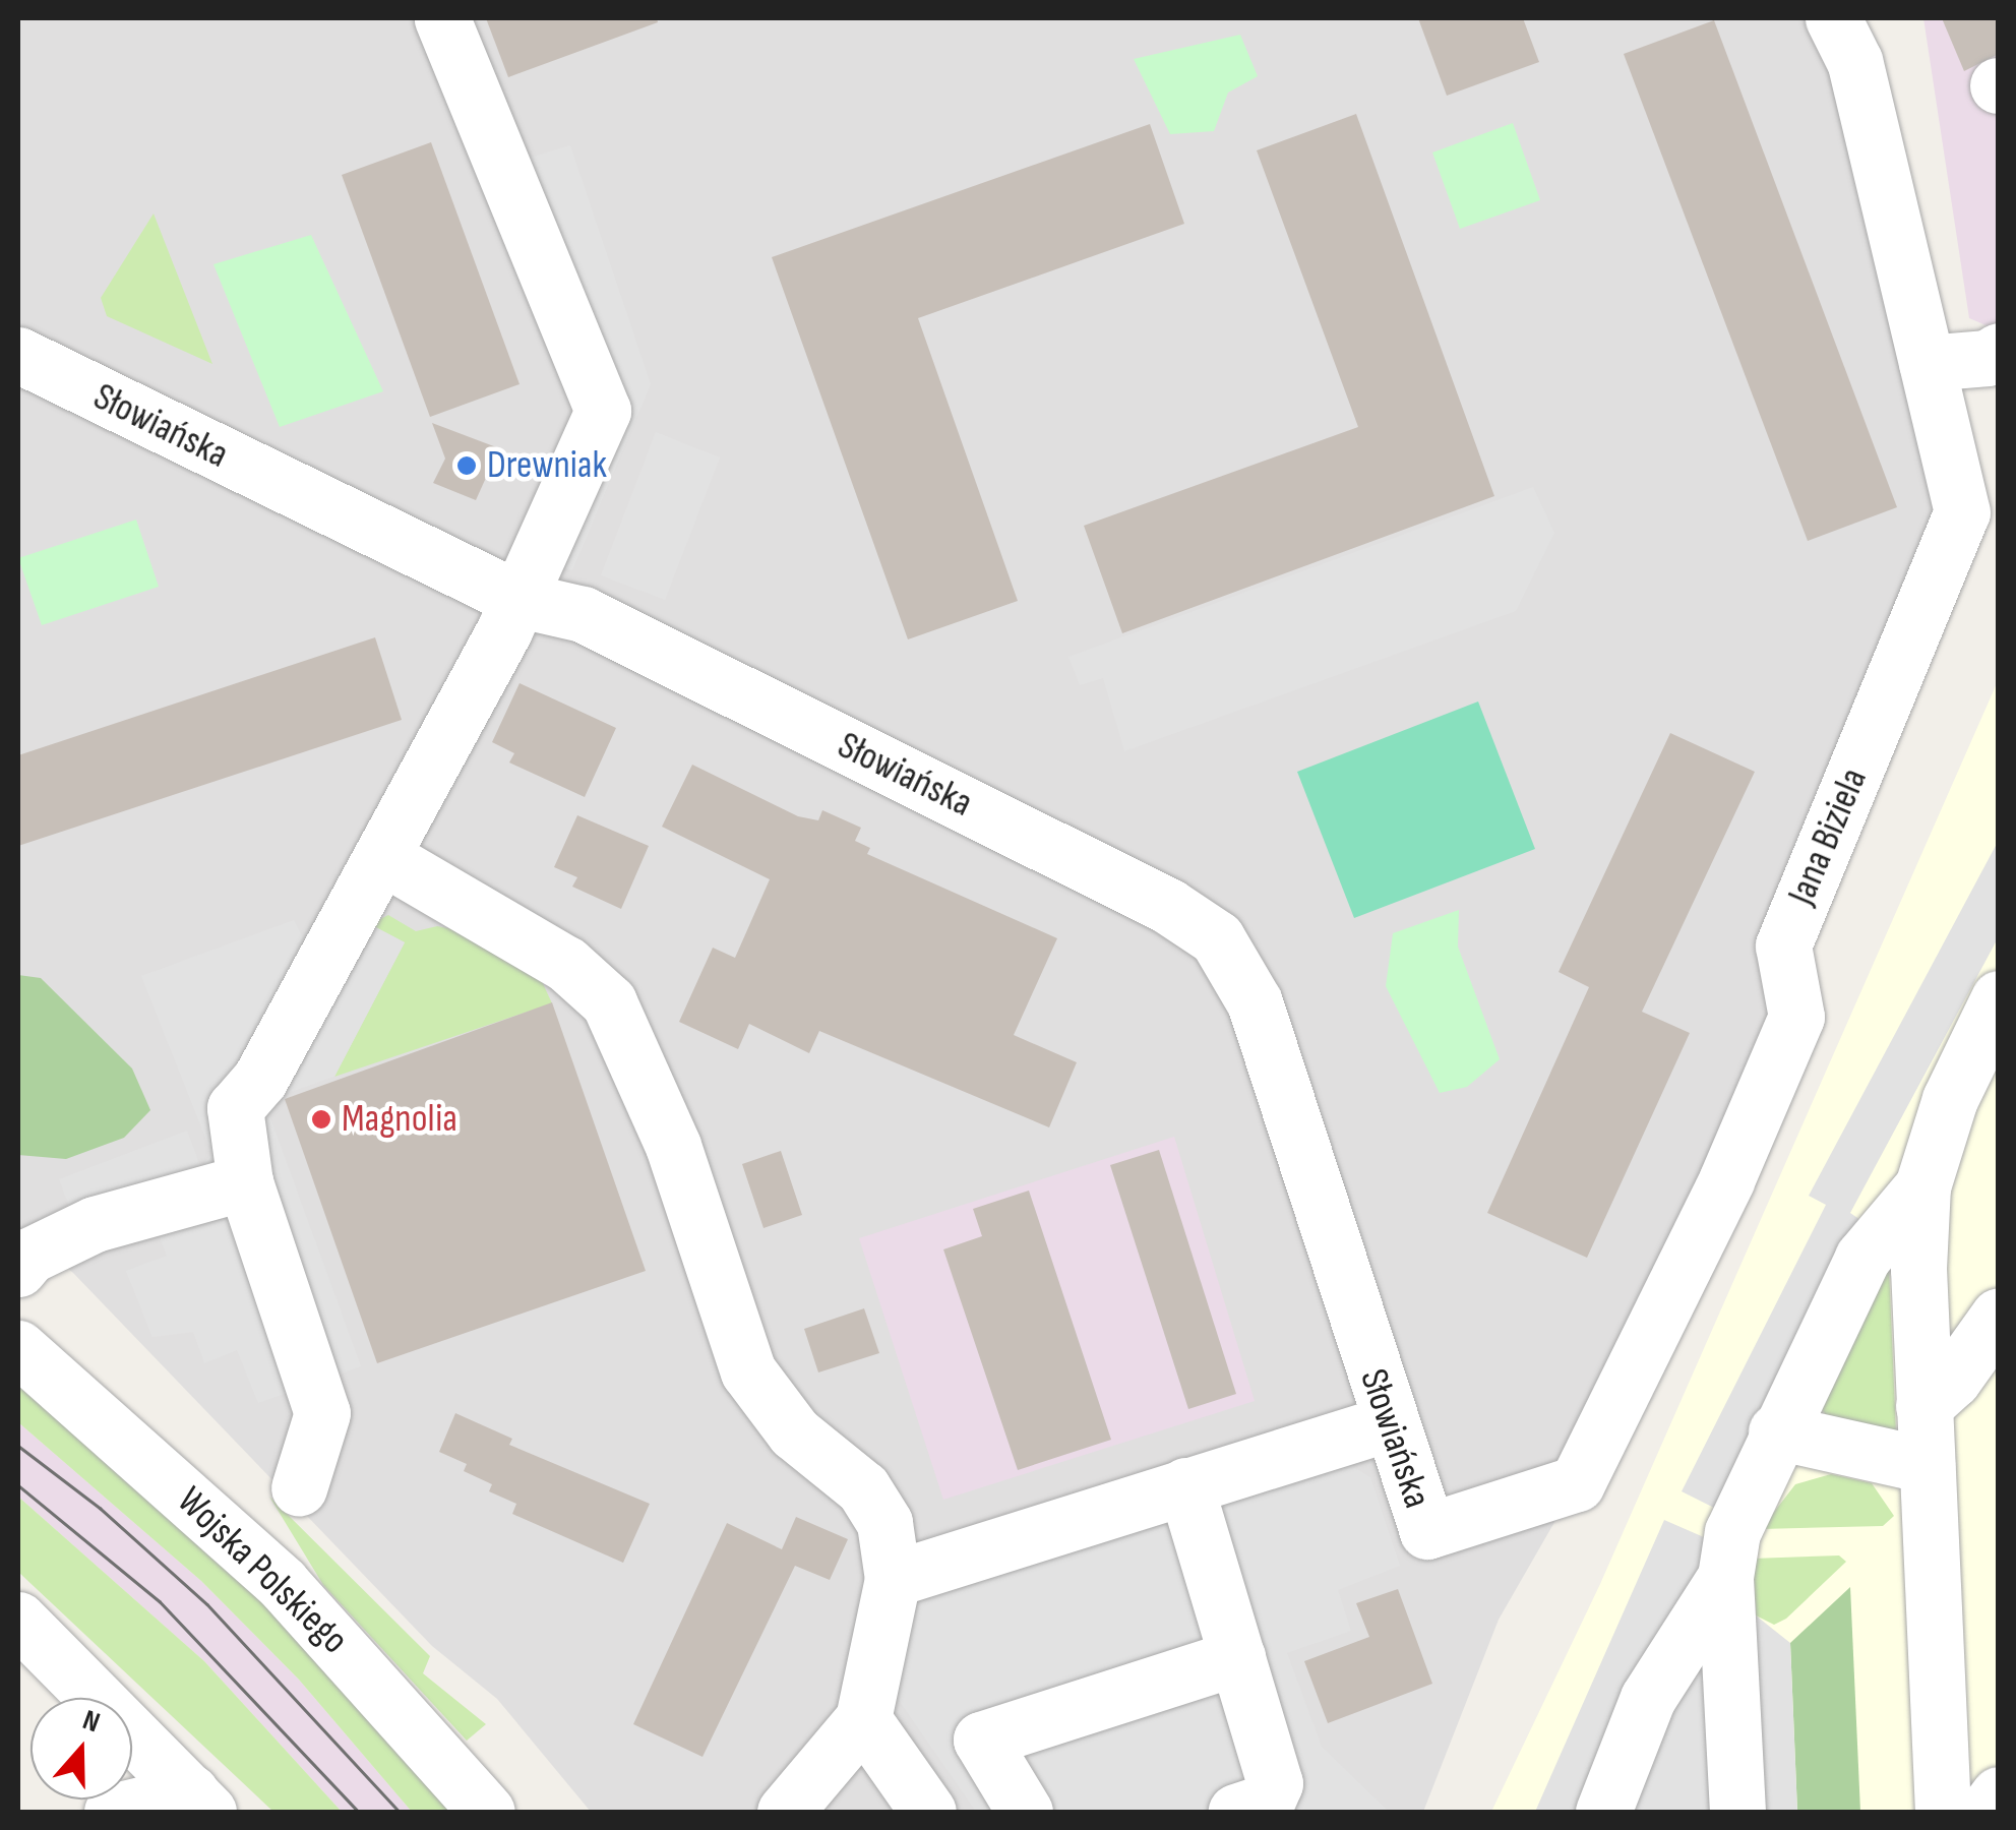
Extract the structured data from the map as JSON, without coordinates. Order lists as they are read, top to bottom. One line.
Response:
{"streets":{"street":["Słowiańska","Jana Biziela","Wojska Polskiego"]},"crossings":[["Słowiańska","Jana Biziela"]],"places":["Drewniak","Magnolia"],"north":"top"}
